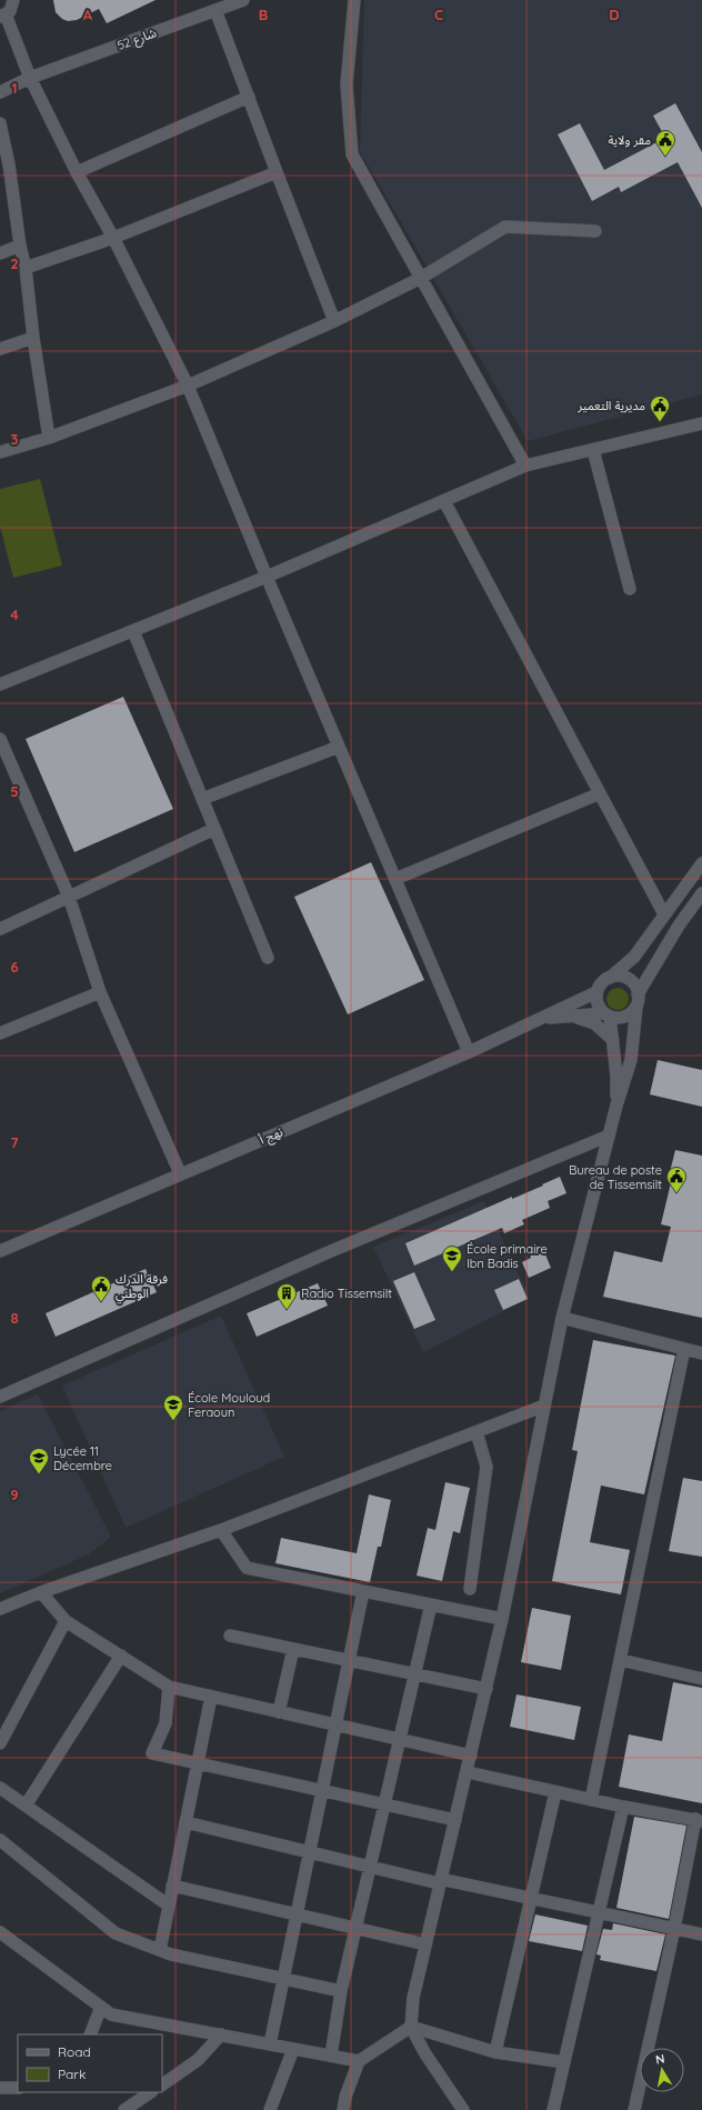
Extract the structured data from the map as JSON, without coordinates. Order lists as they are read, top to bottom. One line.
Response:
{"streets":{"street":["شارع 52","نهج أ"]},"places":{"public building":["مقر ولاية","مديرية التعمير","Bureau de poste de Tissemsilt","فرقة الدرك الوطني"],"school or university":["École primaire Ibn Badis","École Mouloud Feraoun","Lycée 11 Décembre"],"building":["Radio Tissemsilt"]},"legend":["Road","Park"],"north":"top","grid":{"columns":["A","B","C","D"],"rows":["1","2","3","4","5","6","7","8","9"]}}
